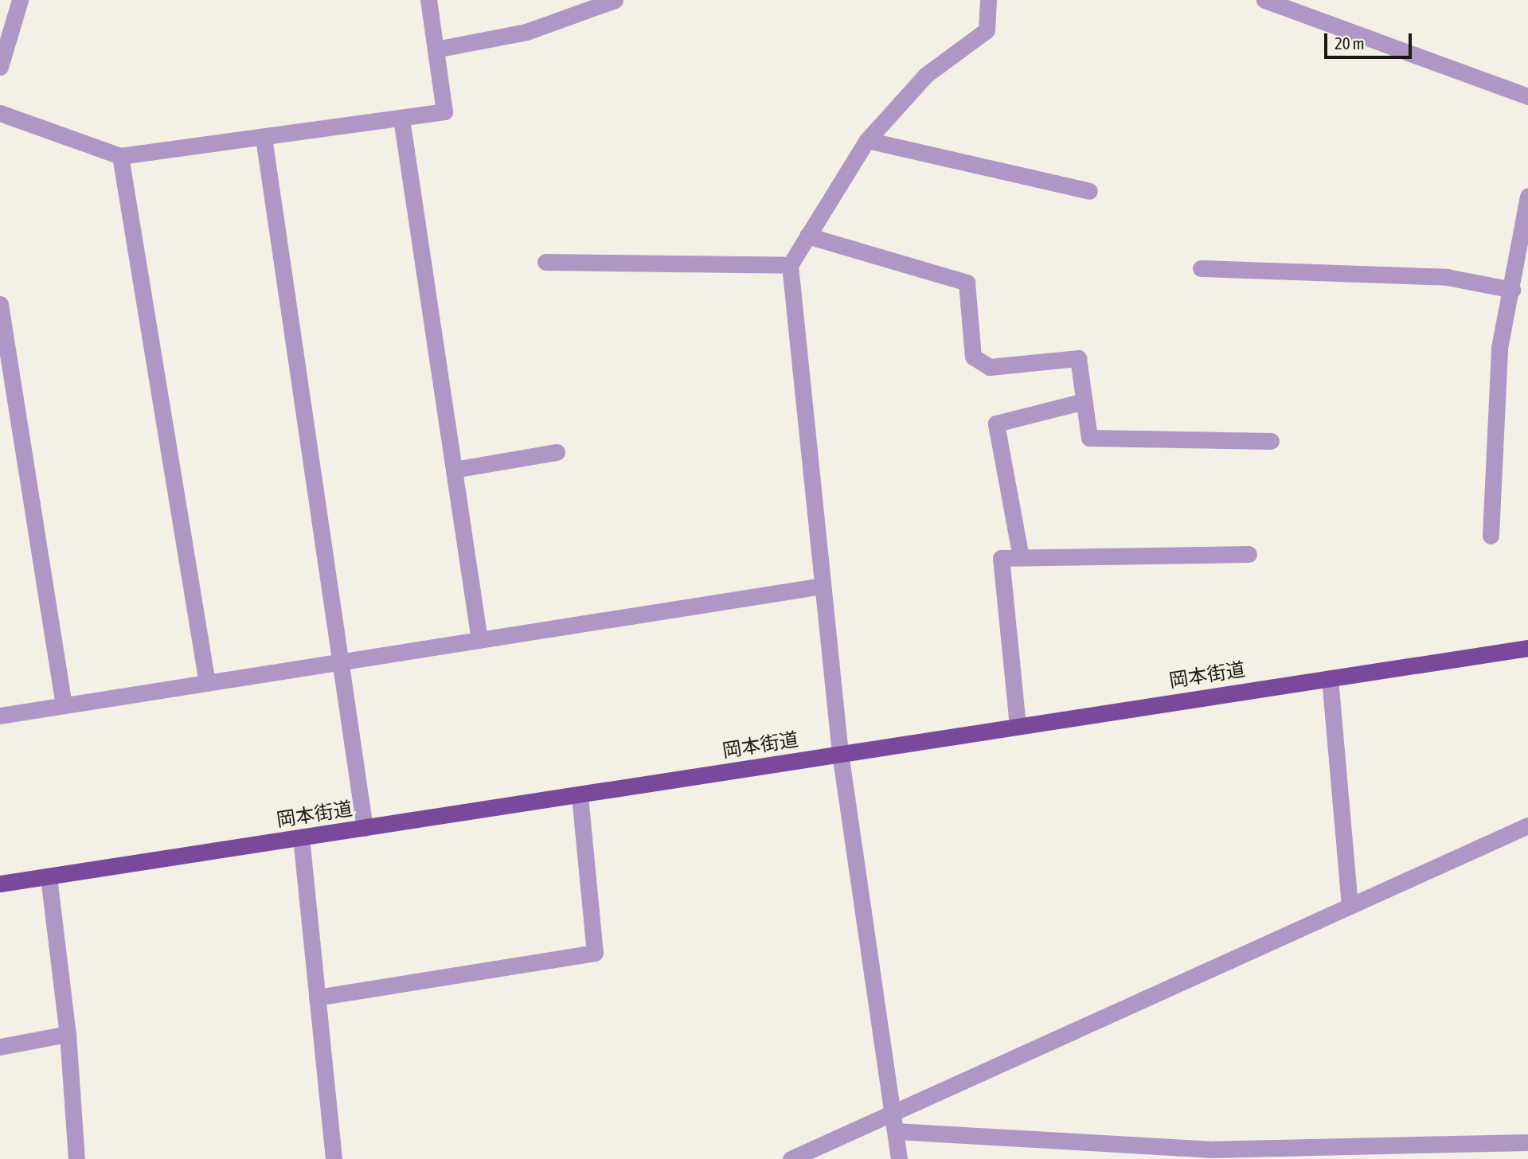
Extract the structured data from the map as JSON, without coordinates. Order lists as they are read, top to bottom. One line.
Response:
{"streets":{"main road":["岡本街道"]},"scale_bar":"20 m"}
